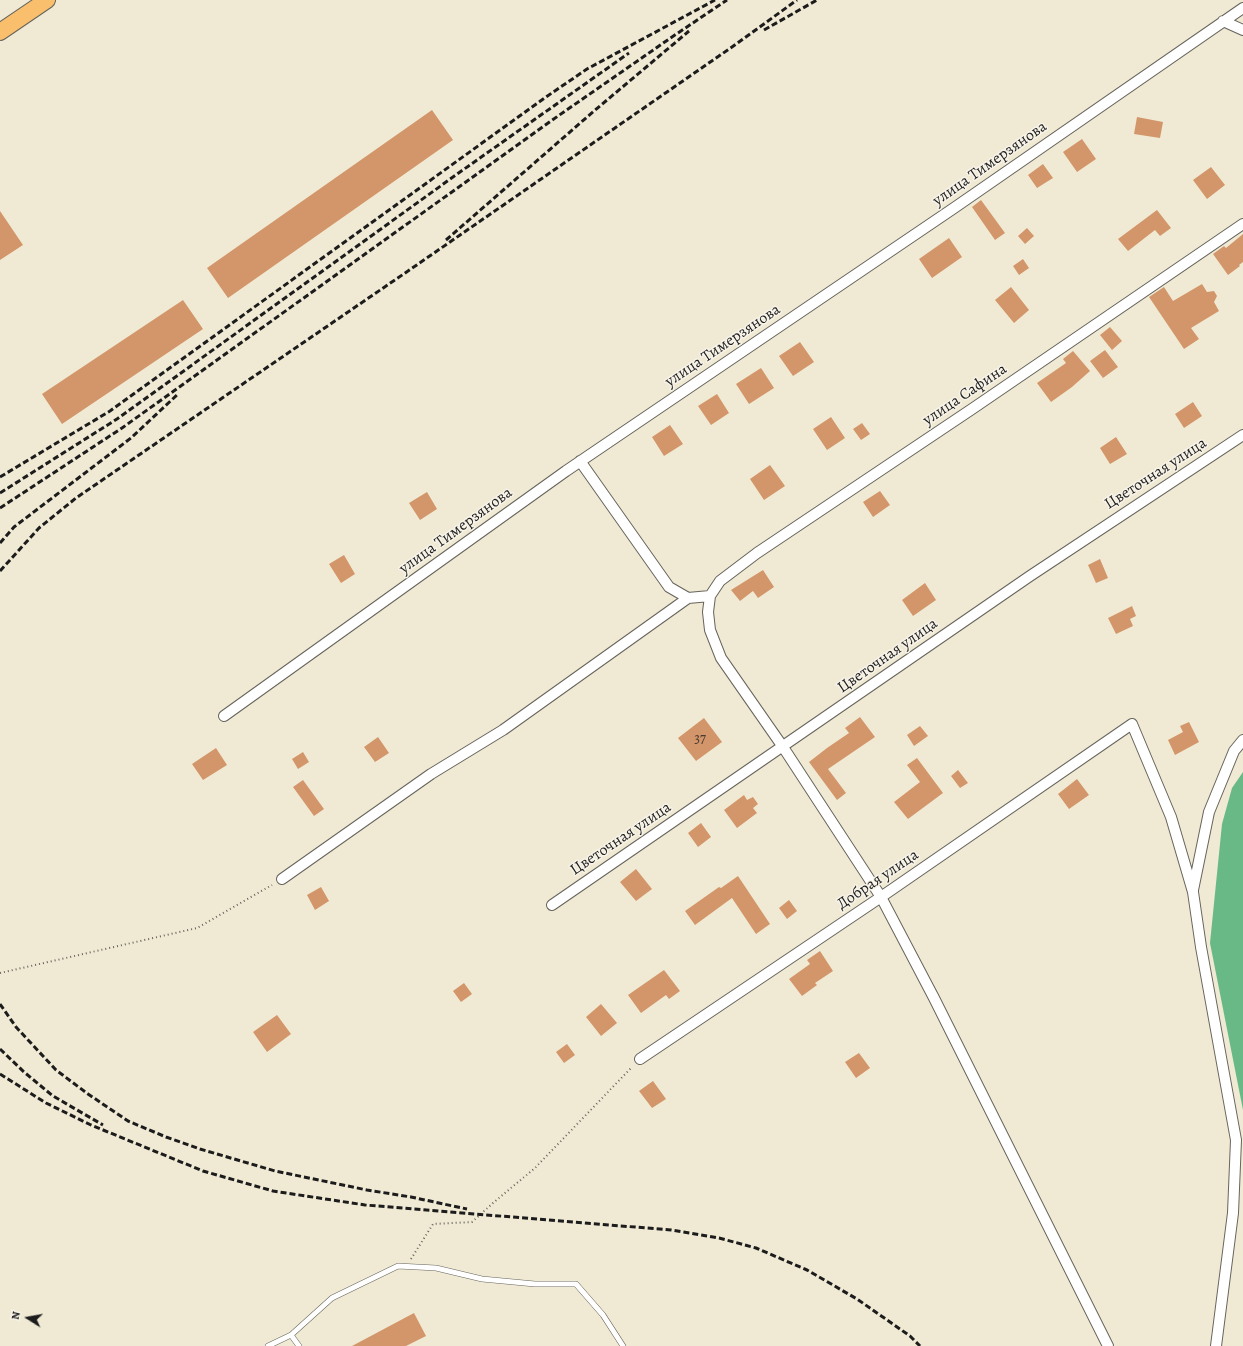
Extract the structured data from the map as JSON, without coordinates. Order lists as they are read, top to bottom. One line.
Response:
{"streets":{"street":["улица Тимерзянова","улица Сафина","Цветочная улица","Добрая улица"]},"house_numbers":["37"],"north":"left"}
